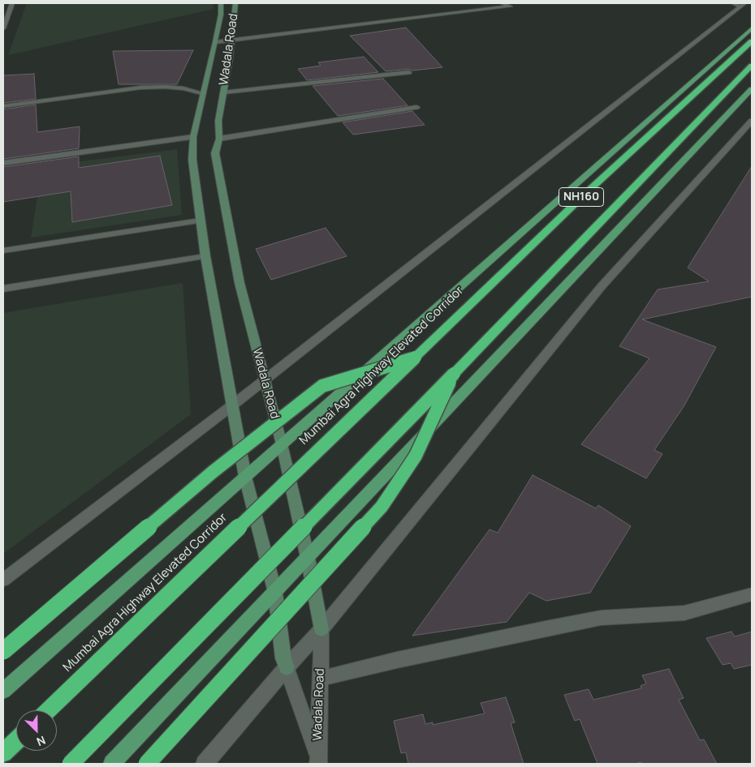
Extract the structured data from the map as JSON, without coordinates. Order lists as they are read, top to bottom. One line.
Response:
{"streets":{"highway":["NH160","Mumbai Agra Highway Elevated Corridor"],"main road":["Wadala Road"]},"north":"bottom right"}
